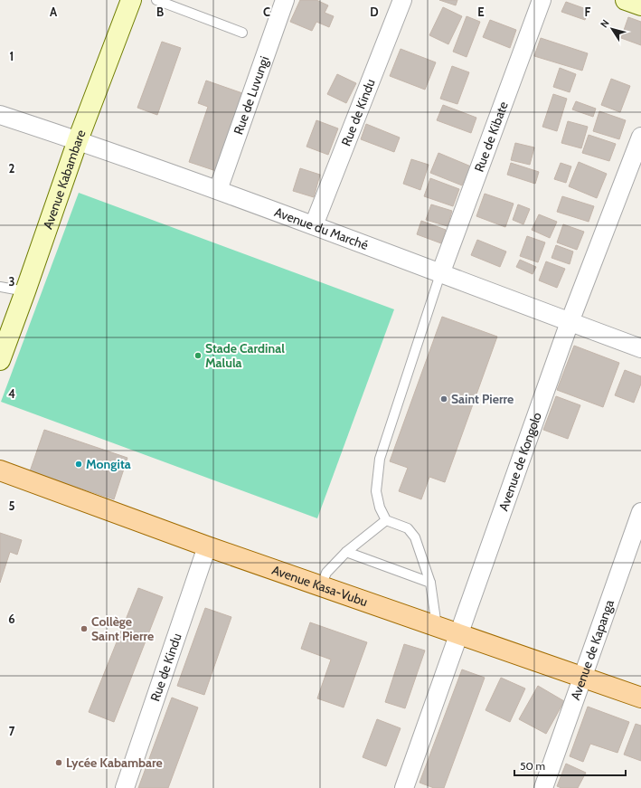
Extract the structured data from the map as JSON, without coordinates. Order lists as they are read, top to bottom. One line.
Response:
{"streets":{"main road":["Avenue Kabambare","Avenue Kasa-Vubu"],"street":["Rue de Luvungi","Rue de Kindu","Rue de Kibate","Avenue du Marché","Avenue de Kongolo","Avenue de Kapanga"]},"crossings":[["Rue de Luvungi","Avenue du Marché"],["Rue de Kindu","Avenue du Marché"],["Rue de Kindu","Avenue Kasa-Vubu"],["Rue de Kibate","Avenue du Marché"],["Avenue Kabambare","Avenue du Marché"],["Avenue du Marché","Avenue de Kongolo"],["Avenue de Kongolo","Avenue Kasa-Vubu"],["Avenue Kasa-Vubu","Avenue de Kapanga"]],"places":["Stade Cardinal Malula","Saint Pierre","Mongita","Collège Saint Pierre","Lycée Kabambare"],"scale_bar":"50 m","north":"top left","grid":{"columns":["A","B","C","D","E","F"],"rows":["1","2","3","4","5","6","7"]}}
